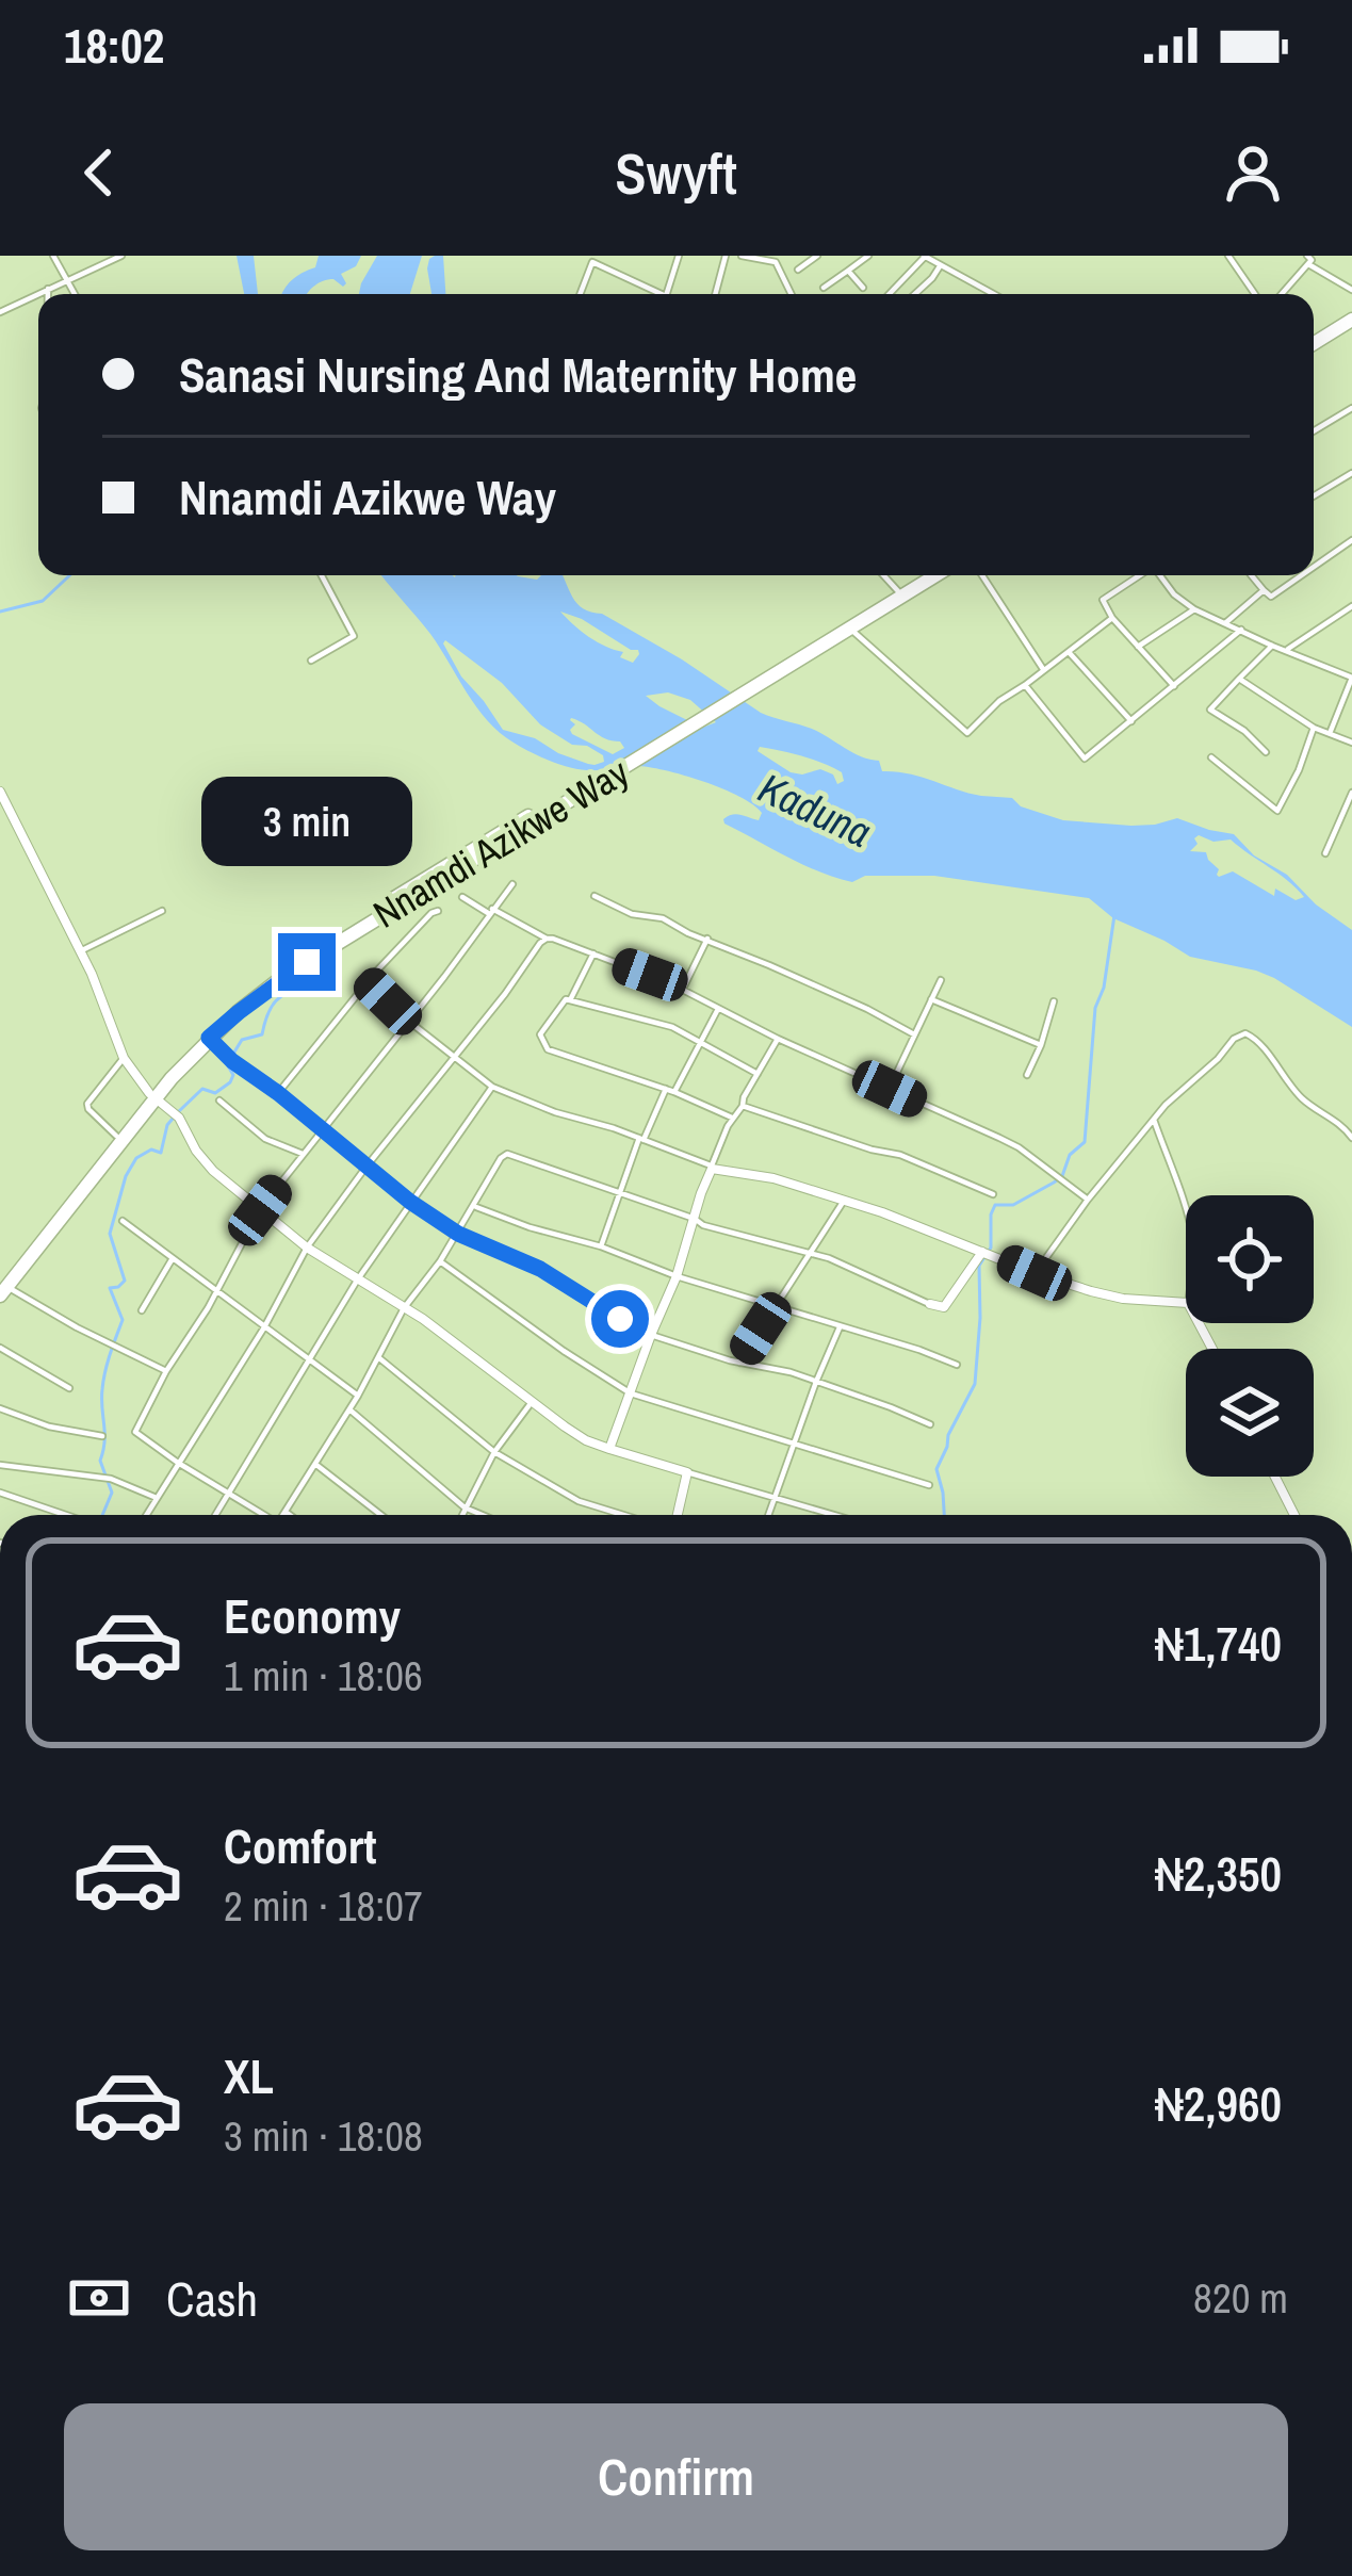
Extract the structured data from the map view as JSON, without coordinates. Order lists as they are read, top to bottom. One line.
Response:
{"streets":{"highway":["Nnamdi Azikwe Way"]},"water":["Kaduna"],"page":{"status":"18:02","header":"Swyft","banner":["Sanasi Nursing And Maternity Home","Nnamdi Azikwe Way"],"bubble":"3 min","list":[{"name":"Economy","note":"1 min · 18:06","value":"₦1,740"},{"name":"Comfort","note":"2 min · 18:07","value":"₦2,350"},{"name":"XL","note":"3 min · 18:08","value":"₦2,960"}],"pay":["Cash","820 m"],"buttons":"Confirm"}}
